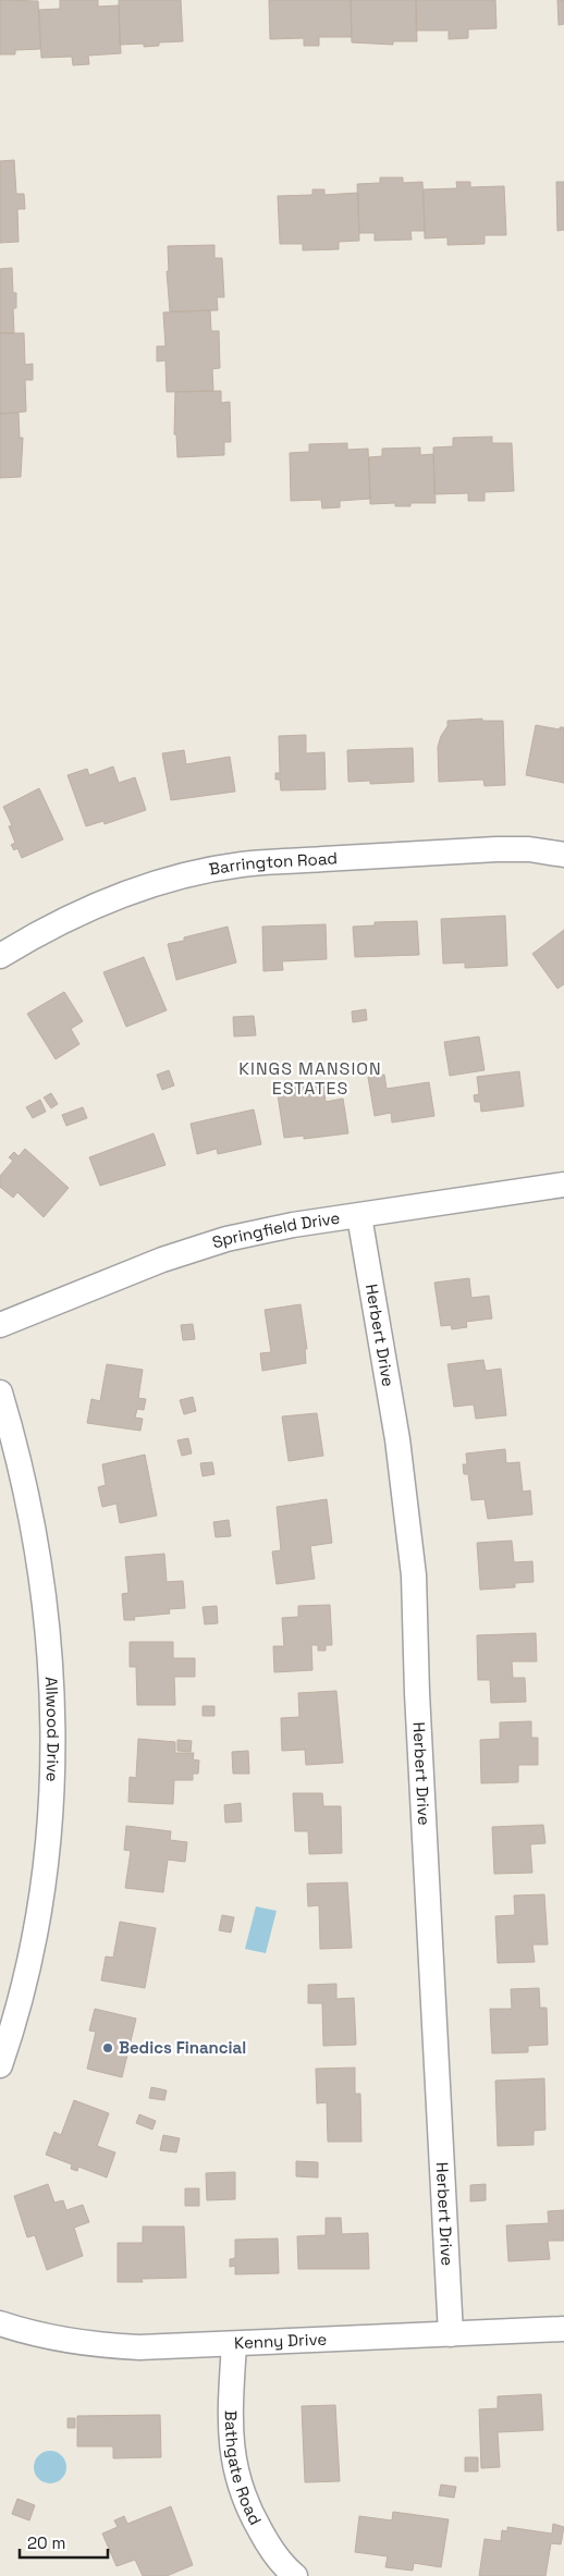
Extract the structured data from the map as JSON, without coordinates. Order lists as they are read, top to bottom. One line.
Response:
{"streets":{"street":["Barrington Road","Springfield Drive","Herbert Drive","Allwood Drive","Kenny Drive","Bathgate Road"]},"crossings":[["Springfield Drive","Herbert Drive"],["Herbert Drive","Kenny Drive"],["Kenny Drive","Bathgate Road"]],"districts":["KINGS MANSION ESTATES"],"places":["Bedics Financial"],"scale_bar":"20 m"}
